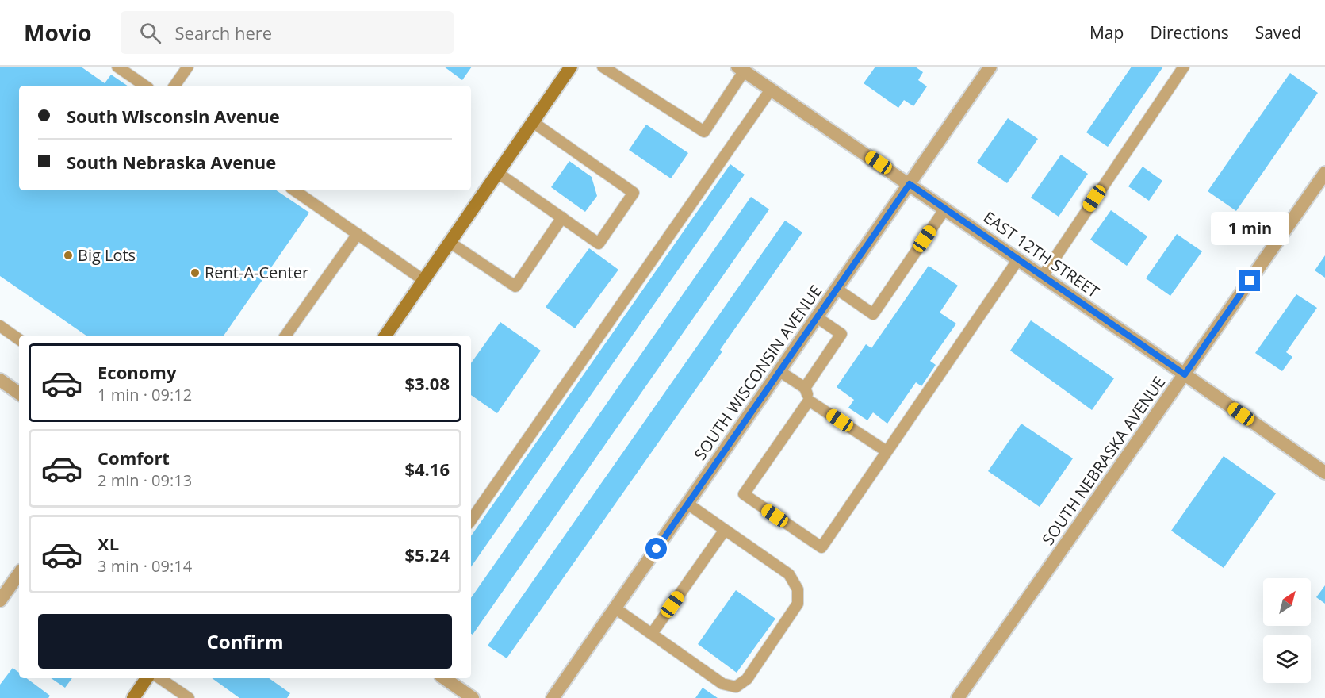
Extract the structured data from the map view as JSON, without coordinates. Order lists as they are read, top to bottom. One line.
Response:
{"streets":{"street":["EAST 12TH STREET","SOUTH WISCONSIN AVENUE","SOUTH NEBRASKA AVENUE"]},"crossings":[["EAST 12TH STREET","SOUTH WISCONSIN AVENUE"],["EAST 12TH STREET","SOUTH NEBRASKA AVENUE"]],"places":["Big Lots","Rent-A-Center"],"north":"top right","page":{"header":"Movio","search":"Search here","nav":["Map","Directions","Saved"],"banner":["South Wisconsin Avenue","South Nebraska Avenue"],"bubble":"1 min","list":[{"name":"Economy","note":"1 min · 09:12","value":"$3.08"},{"name":"Comfort","note":"2 min · 09:13","value":"$4.16"},{"name":"XL","note":"3 min · 09:14","value":"$5.24"}],"buttons":"Confirm"}}
